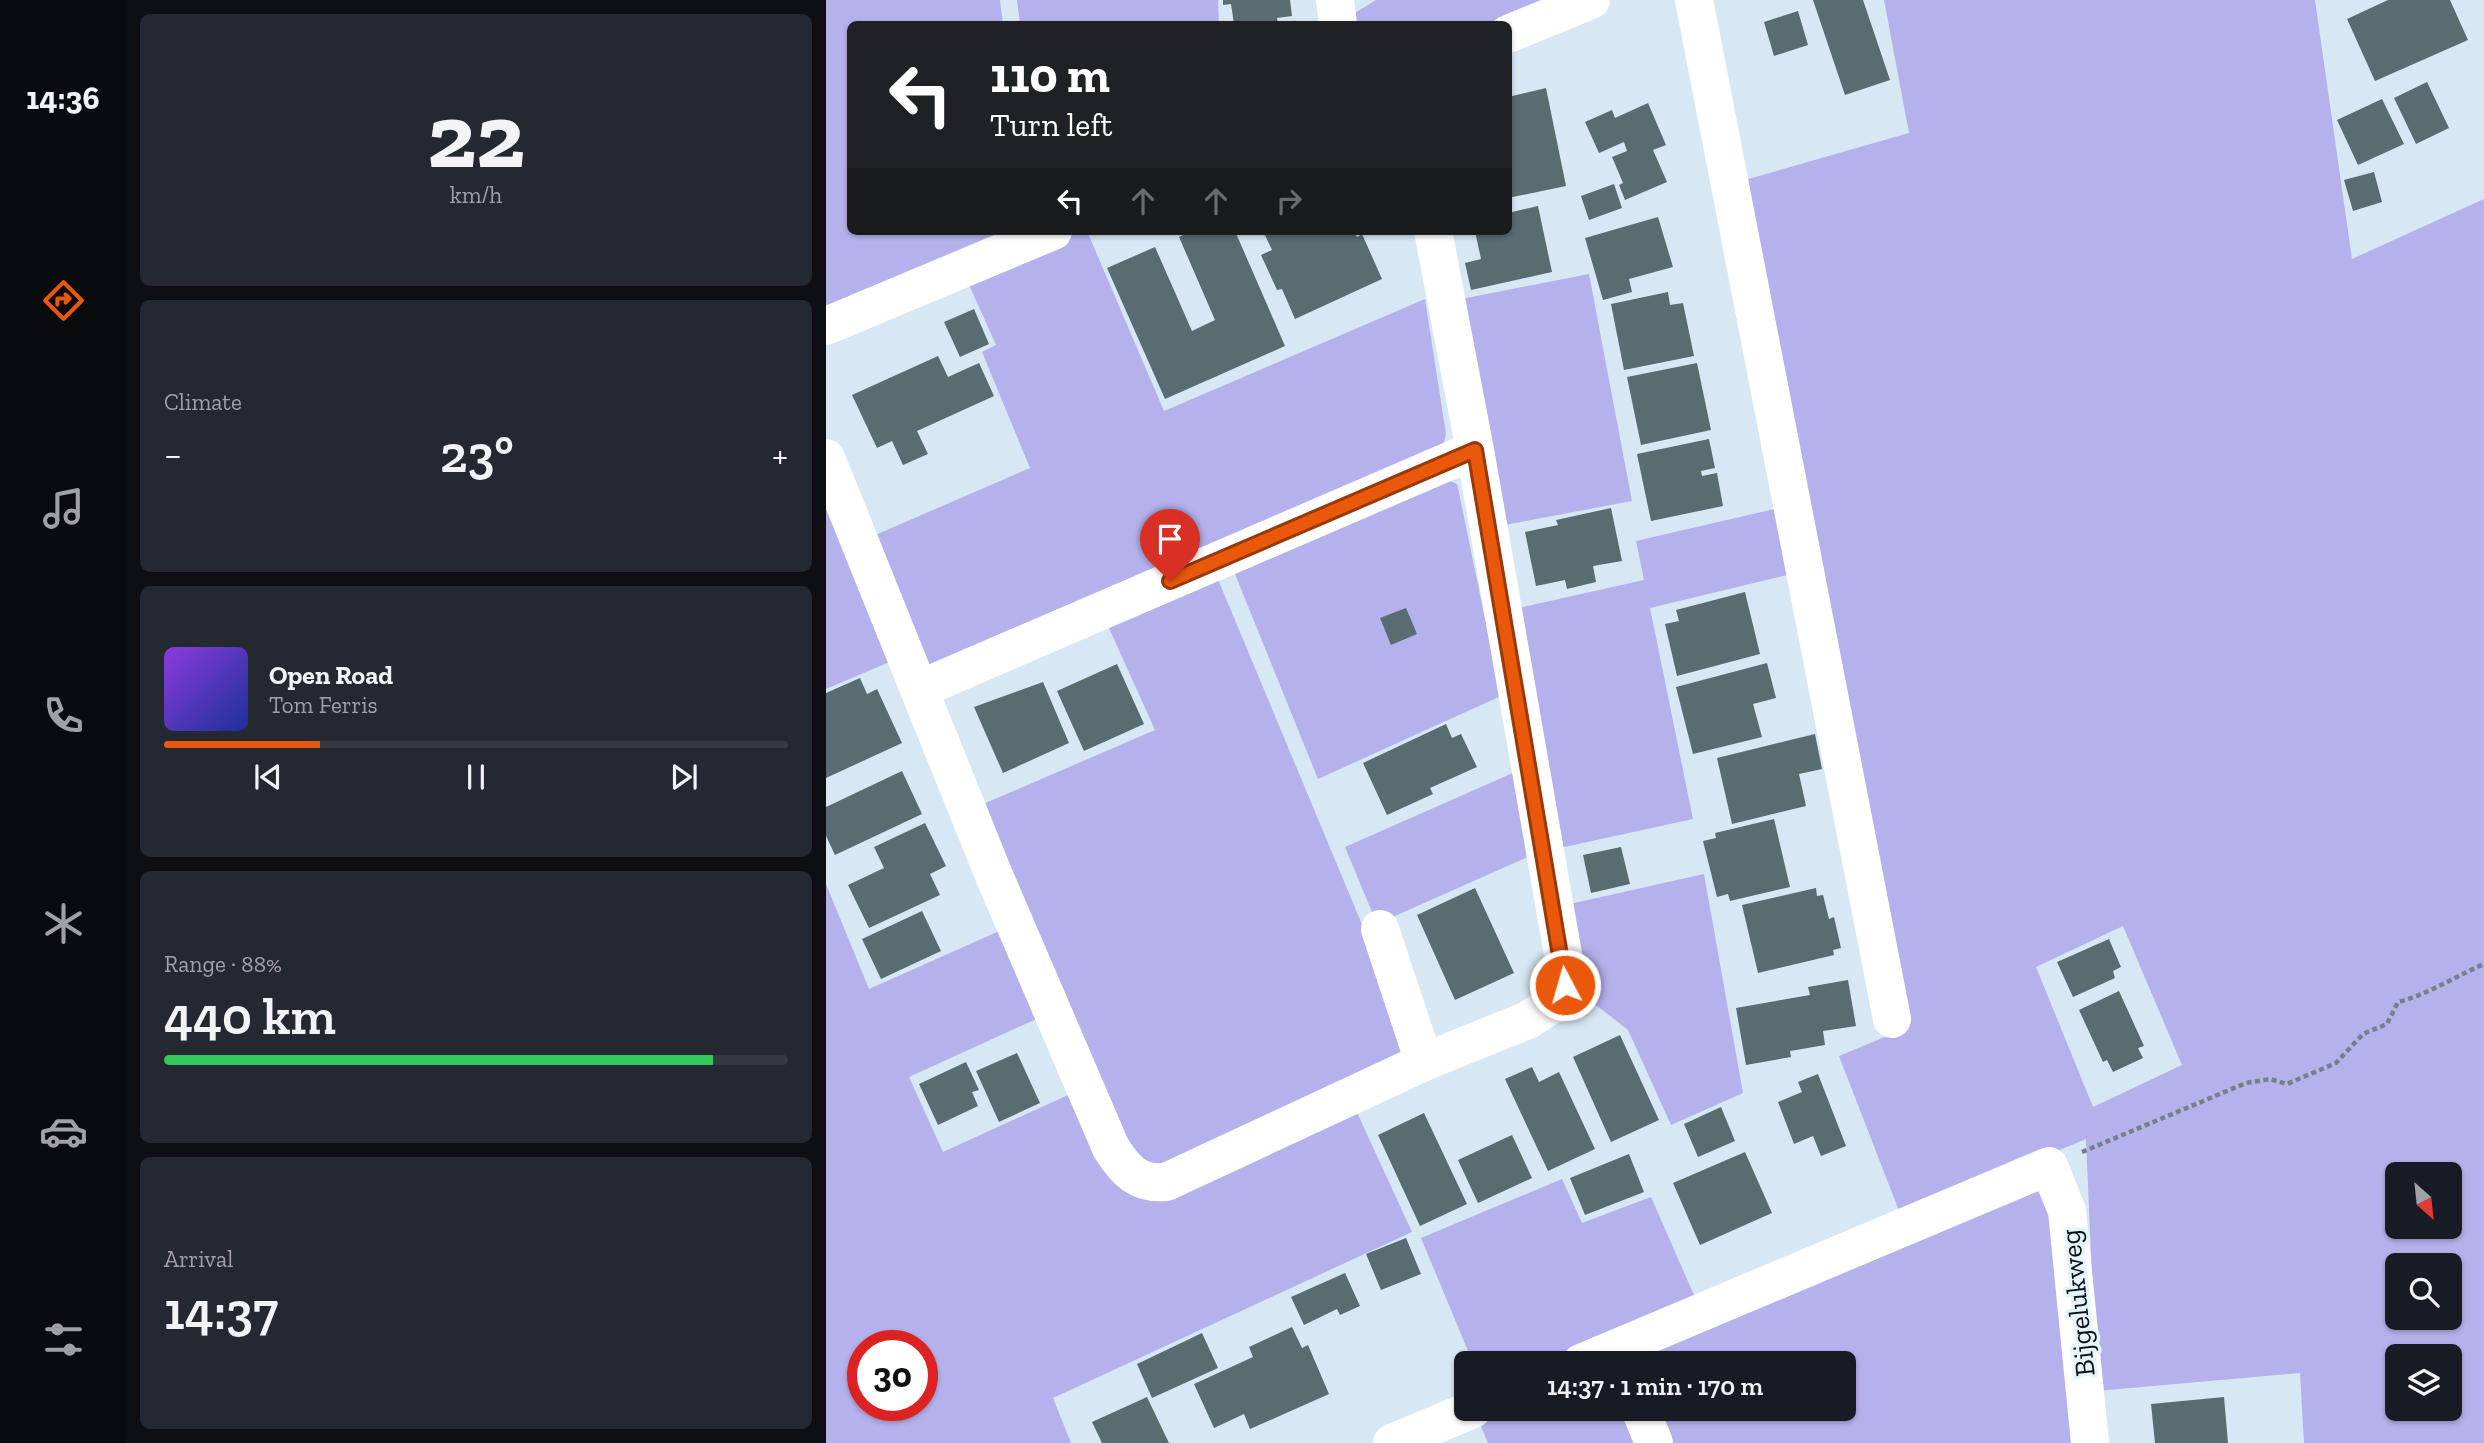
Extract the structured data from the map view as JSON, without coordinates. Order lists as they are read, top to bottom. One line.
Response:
{"streets":{"street":["Bijgelukweg"]},"north":"bottom right","page":{"tabs":"14:36","tile":[["22","km/h"],"Climate",["Range · 88%","440 km"],["Arrival","14:37"]],"turn":["110 m","Turn left"],"heat":["−","23°","+"],"song":["Open Road","Tom Ferris"],"limit":"30","trip":"14:37 · 1 min · 170 m"}}
